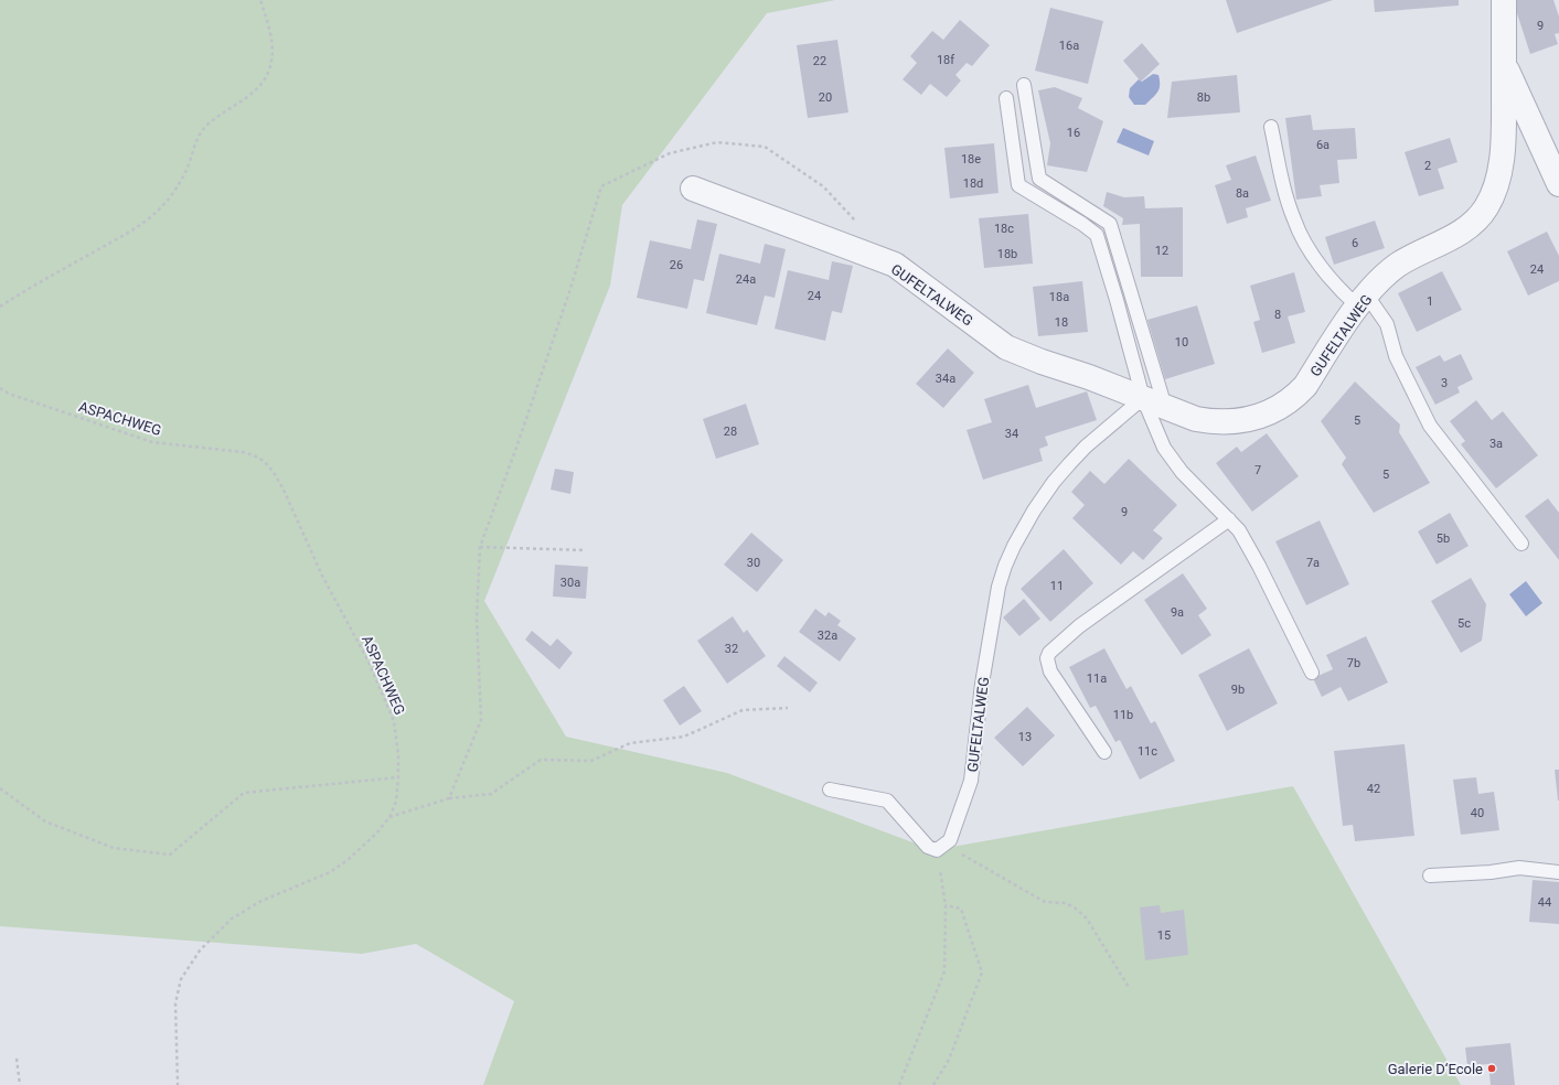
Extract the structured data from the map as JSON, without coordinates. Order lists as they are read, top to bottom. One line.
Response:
{"streets":{"street":["GUFELTALWEG"],"path":["ASPACHWEG"]},"places":["Galerie D‘Ecole"],"house_numbers":["9","16a","18f","22","20","8b","16","6a","18e","2","18d","8a","18c","6","12","18b","26","24","24a","24","18a","1","8","18","10","34a","3","5","28","34","3a","7","5","9","5b","30","7a","30a","11","9a","5c","32a","32","7b","11a","9b","11b","13","11c","42","40","44","15"]}
